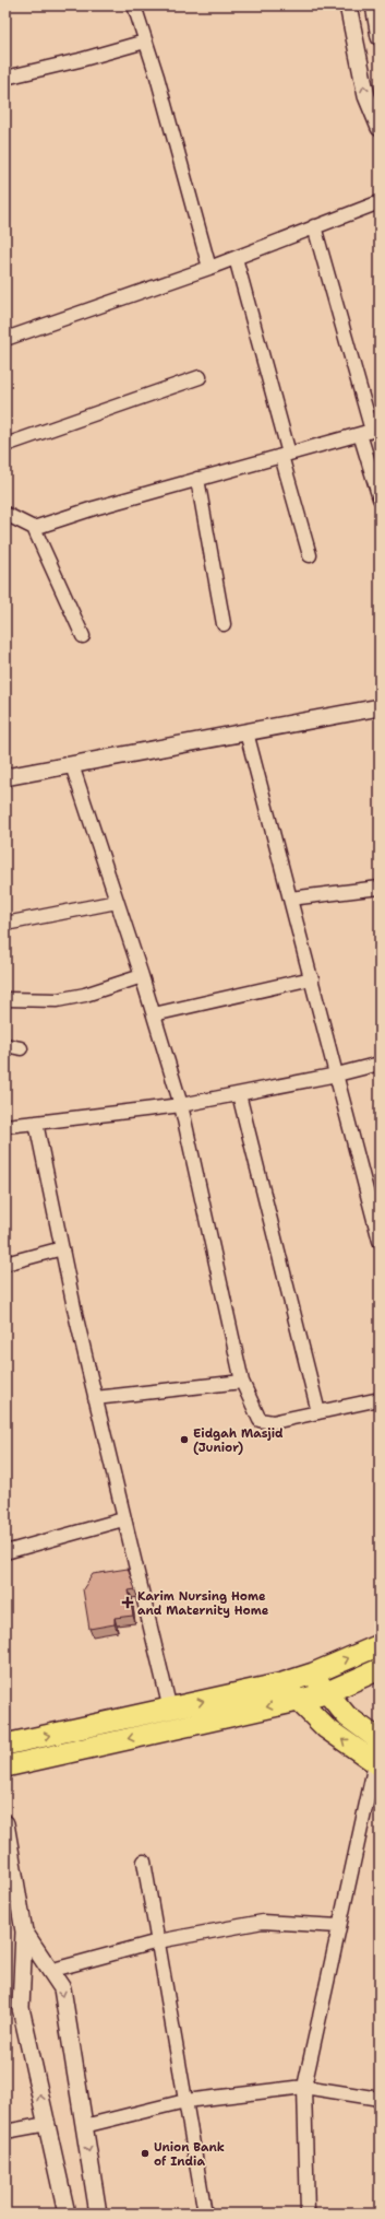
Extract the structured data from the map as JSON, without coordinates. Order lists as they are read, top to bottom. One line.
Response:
{"places":{"other":["Eidgah Masjid (Junior)","Union Bank of India"],"health":["Karim Nursing Home and Maternity Home"]}}
